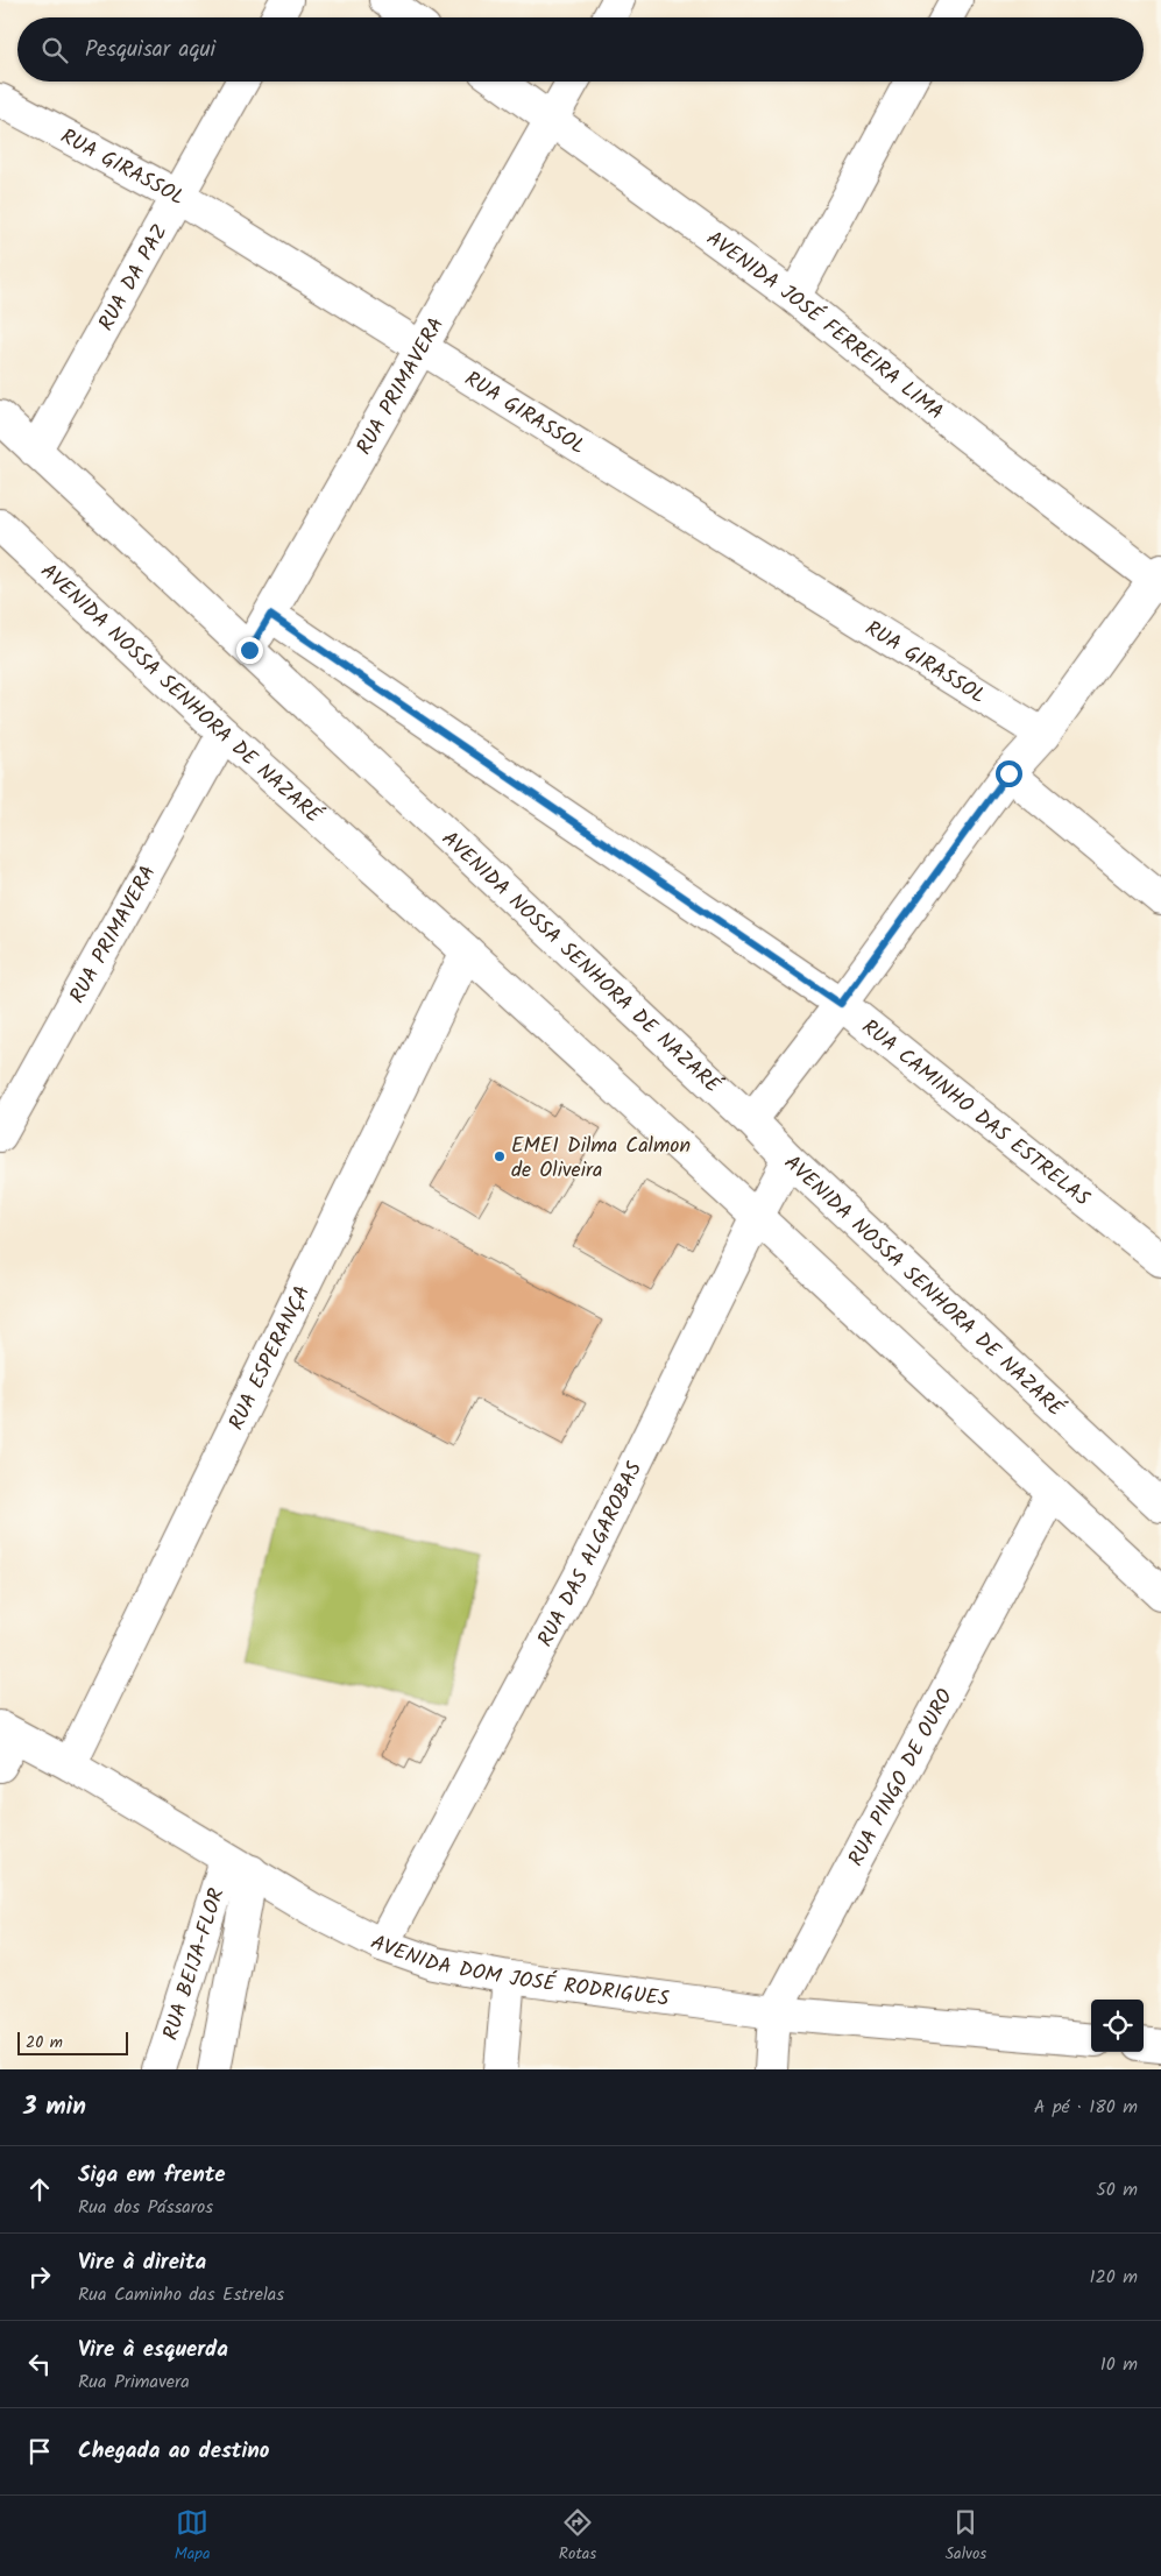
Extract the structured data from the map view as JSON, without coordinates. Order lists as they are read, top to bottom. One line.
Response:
{"streets":{"street":["RUA GIRASSOL","RUA DA PAZ","AVENIDA JOSÉ FERREIRA LIMA","RUA PRIMAVERA","AVENIDA NOSSA SENHORA DE NAZARÉ","RUA CAMINHO DAS ESTRELAS","RUA ESPERANÇA","RUA DAS ALGAROBAS","RUA PINGO DE OURO","RUA BEIJA-FLOR","AVENIDA DOM JOSÉ RODRIGUES"]},"crossings":[["RUA GIRASSOL","RUA DA PAZ"],["RUA GIRASSOL","RUA PRIMAVERA"],["RUA DA PAZ","AVENIDA NOSSA SENHORA DE NAZARÉ"],["AVENIDA JOSÉ FERREIRA LIMA","RUA PRIMAVERA"],["RUA PRIMAVERA","AVENIDA NOSSA SENHORA DE NAZARÉ"],["RUA PRIMAVERA","RUA CAMINHO DAS ESTRELAS"],["AVENIDA NOSSA SENHORA DE NAZARÉ","RUA ESPERANÇA"],["AVENIDA NOSSA SENHORA DE NAZARÉ","RUA DAS ALGAROBAS"],["AVENIDA NOSSA SENHORA DE NAZARÉ","RUA PINGO DE OURO"],["RUA ESPERANÇA","AVENIDA DOM JOSÉ RODRIGUES"],["RUA DAS ALGAROBAS","AVENIDA DOM JOSÉ RODRIGUES"],["RUA PINGO DE OURO","AVENIDA DOM JOSÉ RODRIGUES"],["RUA BEIJA-FLOR","AVENIDA DOM JOSÉ RODRIGUES"]],"places":["EMEI Dilma Calmon de Oliveira"],"scale_bar":"20 m","page":{"search":"Pesquisar aqui","scale":"20 m","heading":["3 min","A pé · 180 m"],"list":[["Siga em frente","Rua dos Pássaros","50 m"],["Vire à direita","Rua Caminho das Estrelas","120 m"],["Vire à esquerda","Rua Primavera","10 m"],"Chegada ao destino"],"nav":["Mapa","Rotas","Salvos"]}}
